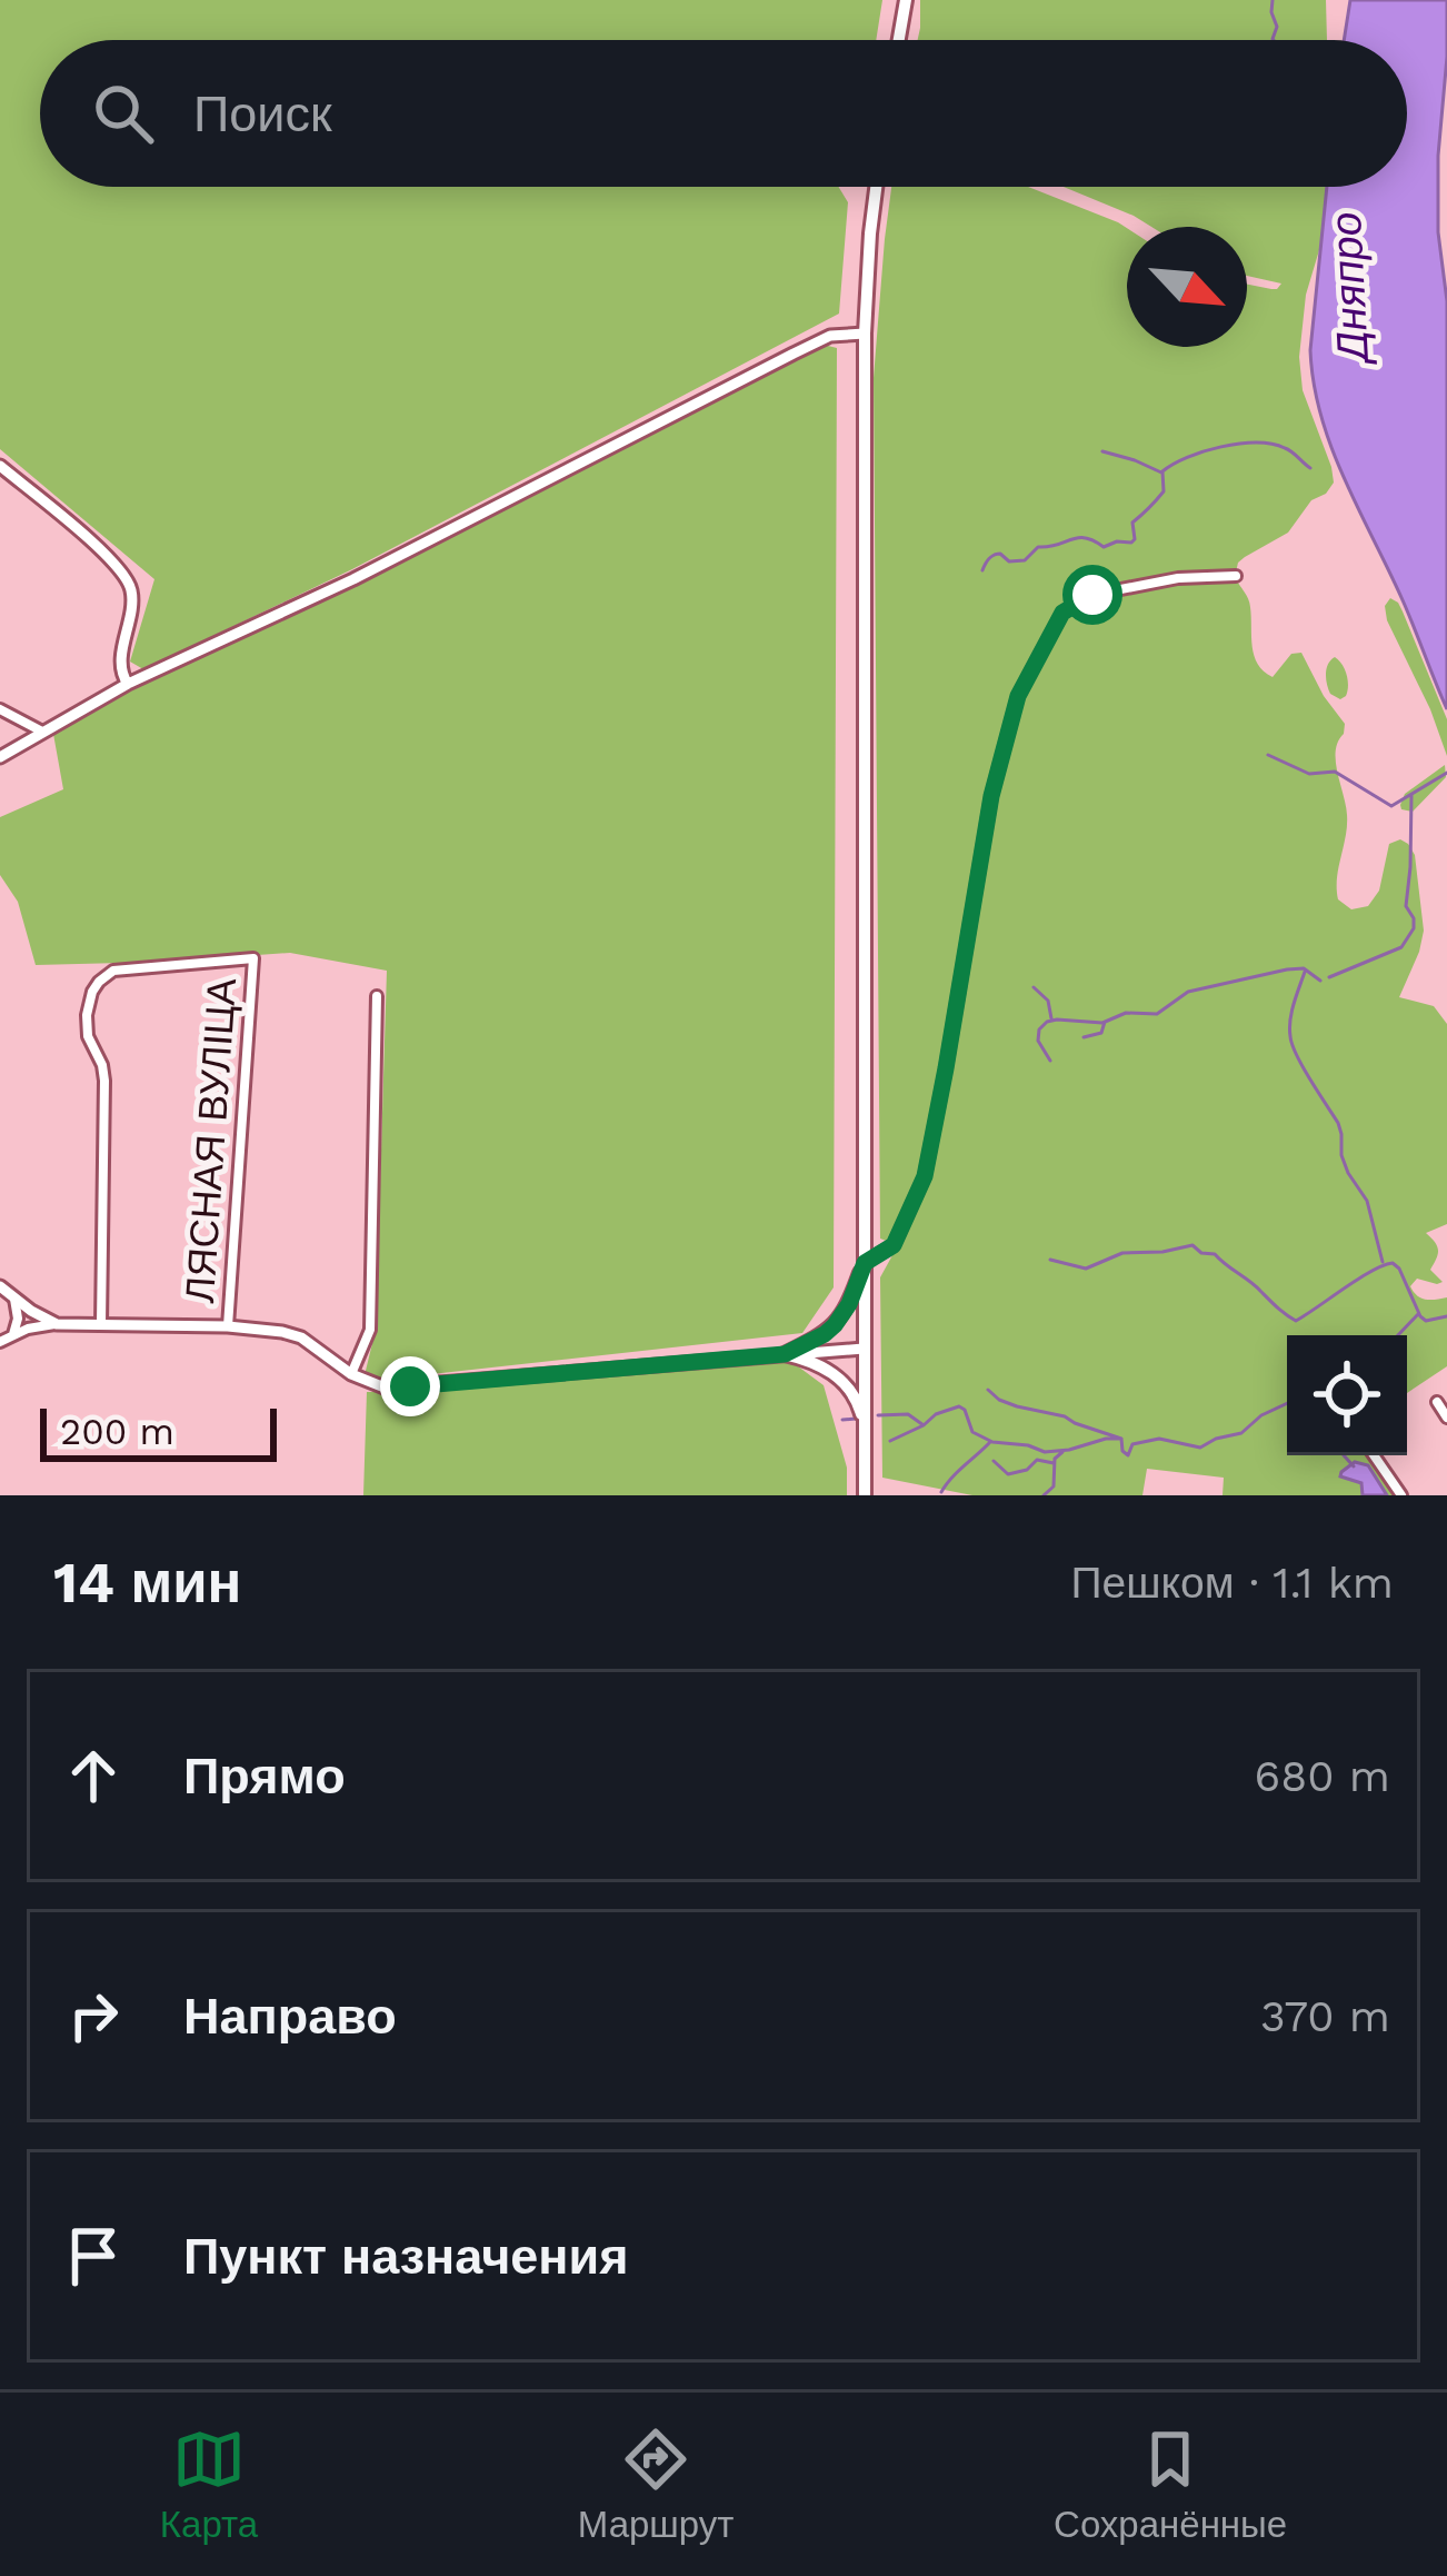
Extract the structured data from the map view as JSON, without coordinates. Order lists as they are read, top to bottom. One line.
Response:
{"streets":{"street":["ЛЯСНАЯ ВУЛІЦА"]},"water":["Дняпро"],"scale_bar":"200 m","north":"bottom right","page":{"search":"Поиск","scale":"200 m","heading":["14 мин","Пешком · 1.1 km"],"list":[["Прямо","680 m"],["Направо","370 m"],"Пункт назначения"],"nav":["Карта","Маршрут","Сохранённые"]}}
